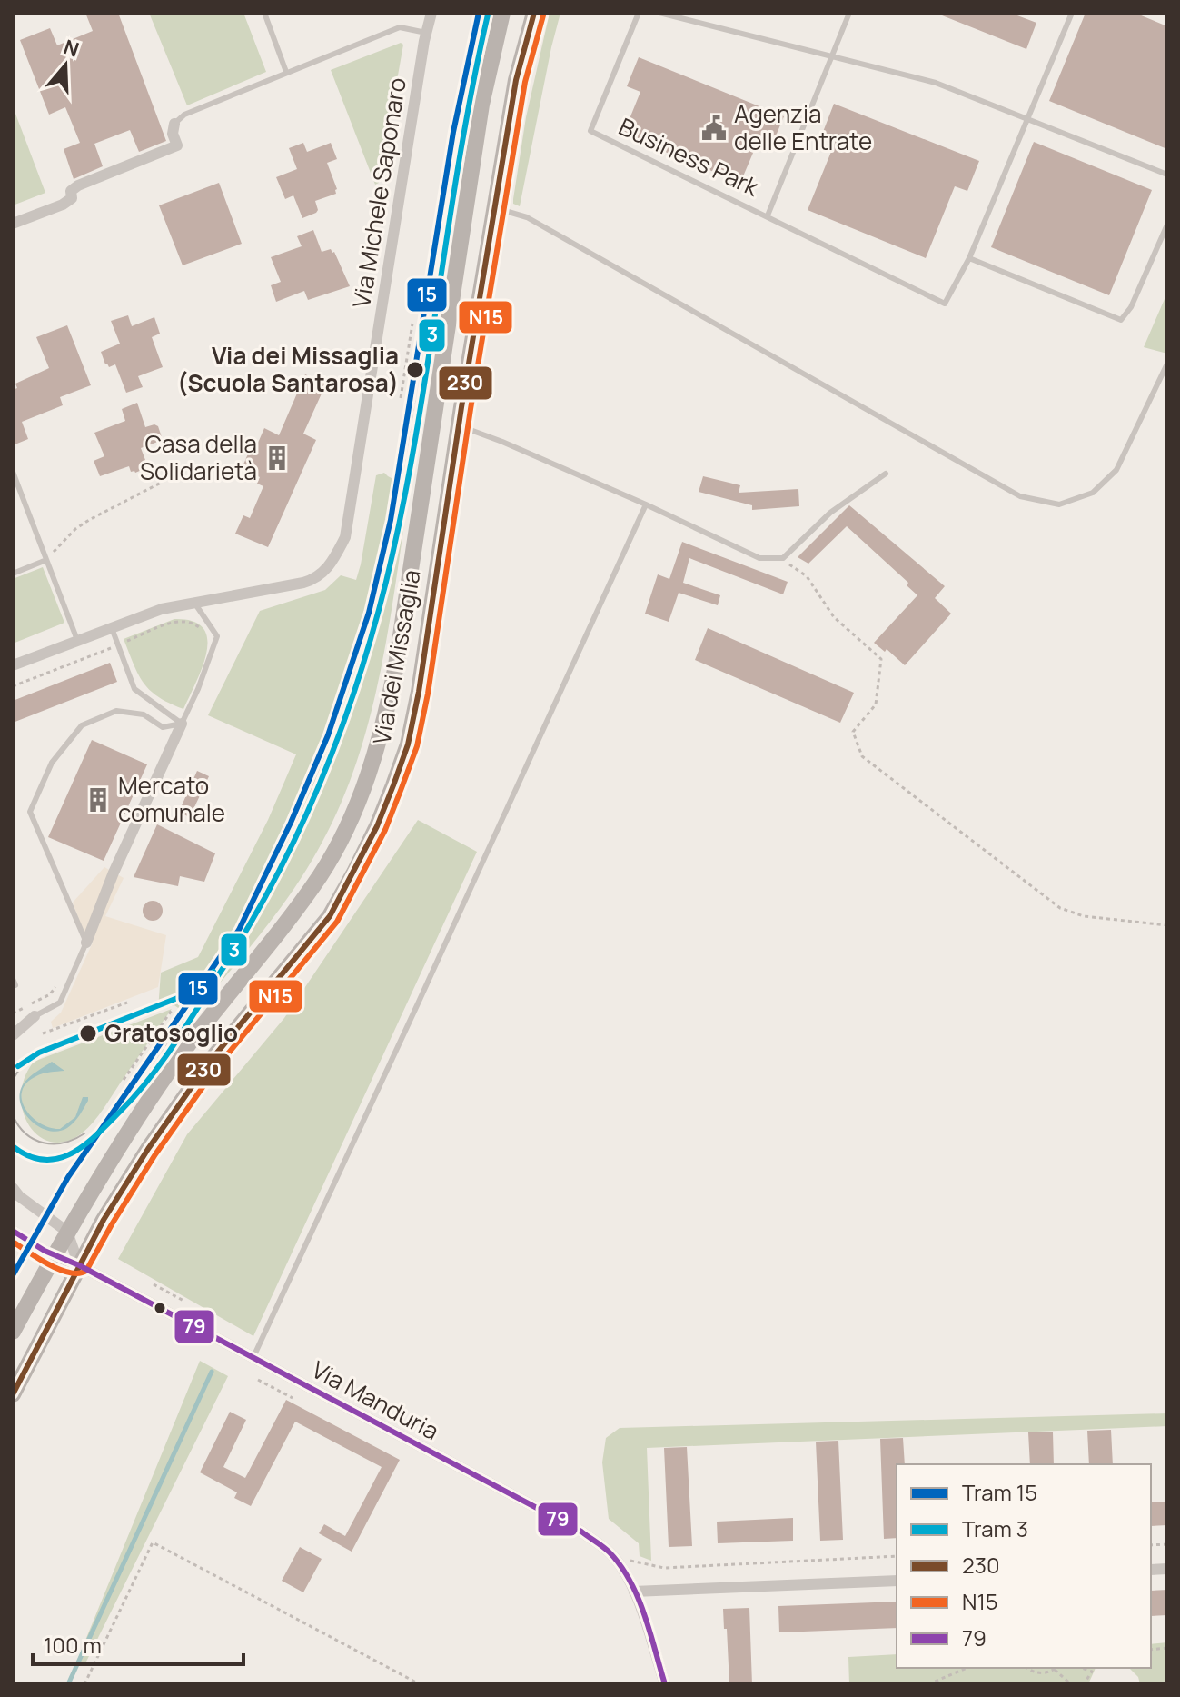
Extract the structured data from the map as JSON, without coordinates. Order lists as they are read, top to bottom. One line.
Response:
{"streets":{"main road":["Via dei Missaglia"],"street":["Via Michele Saponaro","Via Manduria"],"lane":["Business Park"]},"crossings":[["Via dei Missaglia","Via Manduria"]],"places":{"public building":["Agenzia delle Entrate"],"other":["Via dei Missaglia (Scuola Santarosa)","Gratosoglio"],"building":["Casa della Solidarietà","Mercato comunale"]},"lines":["tram line 15","transit line 230","tram line 3","transit line N15","transit line 79"],"legend":["Tram 15","Tram 3","230","N15","79"],"scale_bar":"100 m","north":"top"}
